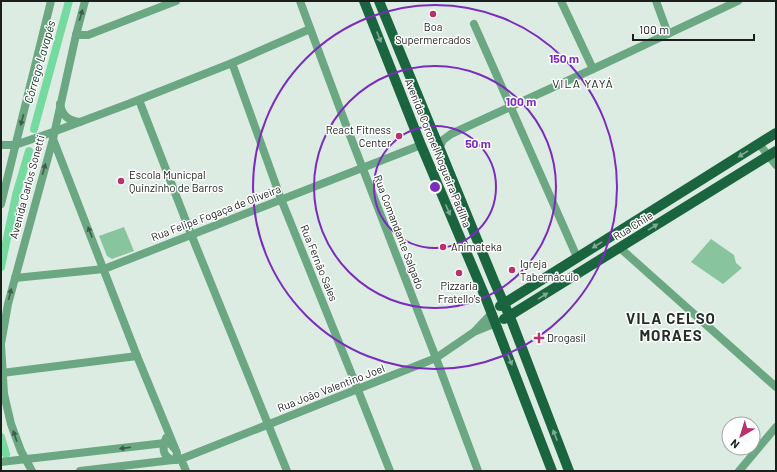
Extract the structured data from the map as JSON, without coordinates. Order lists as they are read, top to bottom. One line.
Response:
{"streets":{"main road":["Avenida Coronel Nogueira Padilha","Rua Chile"],"street":["Avenida Carlos Sonetti","Rua Felipe Fogaça de Oliveira","Rua Comandante Salgado","Rua Fernão Sales","Rua João Valentino Joel"]},"crossings":[["Avenida Coronel Nogueira Padilha","Rua Felipe Fogaça de Oliveira"],["Avenida Coronel Nogueira Padilha","Rua Chile"],["Avenida Coronel Nogueira Padilha","Rua João Valentino Joel"],["Avenida Carlos Sonetti","Rua Felipe Fogaça de Oliveira"],["Rua Felipe Fogaça de Oliveira","Rua Comandante Salgado"],["Rua Felipe Fogaça de Oliveira","Rua Fernão Sales"],["Rua Comandante Salgado","Rua João Valentino Joel"],["Rua Fernão Sales","Rua João Valentino Joel"]],"districts":["VILA YAYÁ","VILA CELSO MORAES"],"water":["Córrego Lavapés"],"places":{"other":["Boa Supermercados","React Fitness Center","Escola Municpal Quinzinho de Barros","Animateka","Igreja Tabernáculo","Pizzaria Fratello's"],"health":["Drogasil"]},"scale_bar":"100 m","north":"bottom left","rings":["150 m","100 m","50 m"]}
